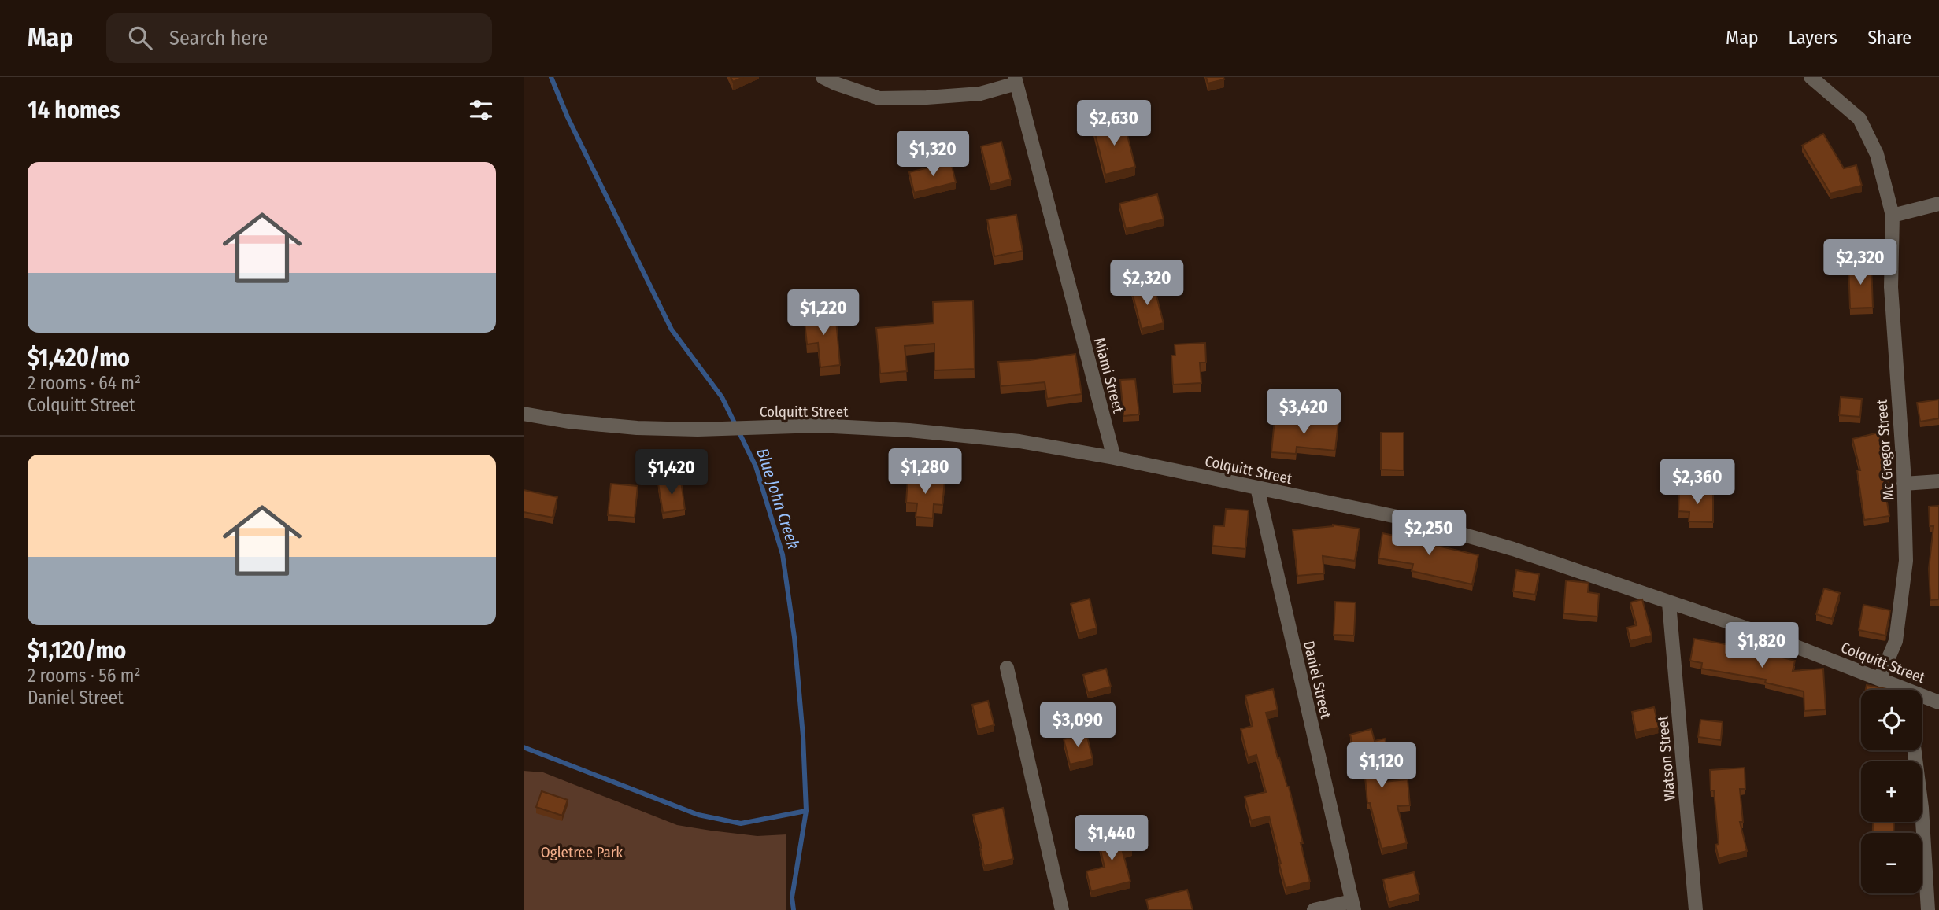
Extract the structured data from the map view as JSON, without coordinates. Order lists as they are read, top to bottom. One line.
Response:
{"streets":{"street":["Miami Street","Colquitt Street","Mc Gregor Street","Daniel Street","Watson Street"]},"crossings":[["Miami Street","Colquitt Street"],["Colquitt Street","Mc Gregor Street"],["Colquitt Street","Daniel Street"],["Colquitt Street","Watson Street"]],"water":["Blue John Creek"],"parks":["Ogletree Park"],"page":{"header":"Map","search":"Search here","nav":["Map","Layers","Share"],"heading":"14 homes","price":["$2,630","$1,320","$2,320","$2,320","$1,220","$3,420","$1,280","$1,420","$2,360","$2,250","$1,820","$3,090","$1,120","$1,440"],"list":[{"name":"$1,420/mo","note":"2 rooms · 64 m² · Colquitt Street"},{"name":"$1,120/mo","note":"2 rooms · 56 m² · Daniel Street"}],"map_buttons":["+","−"]}}
